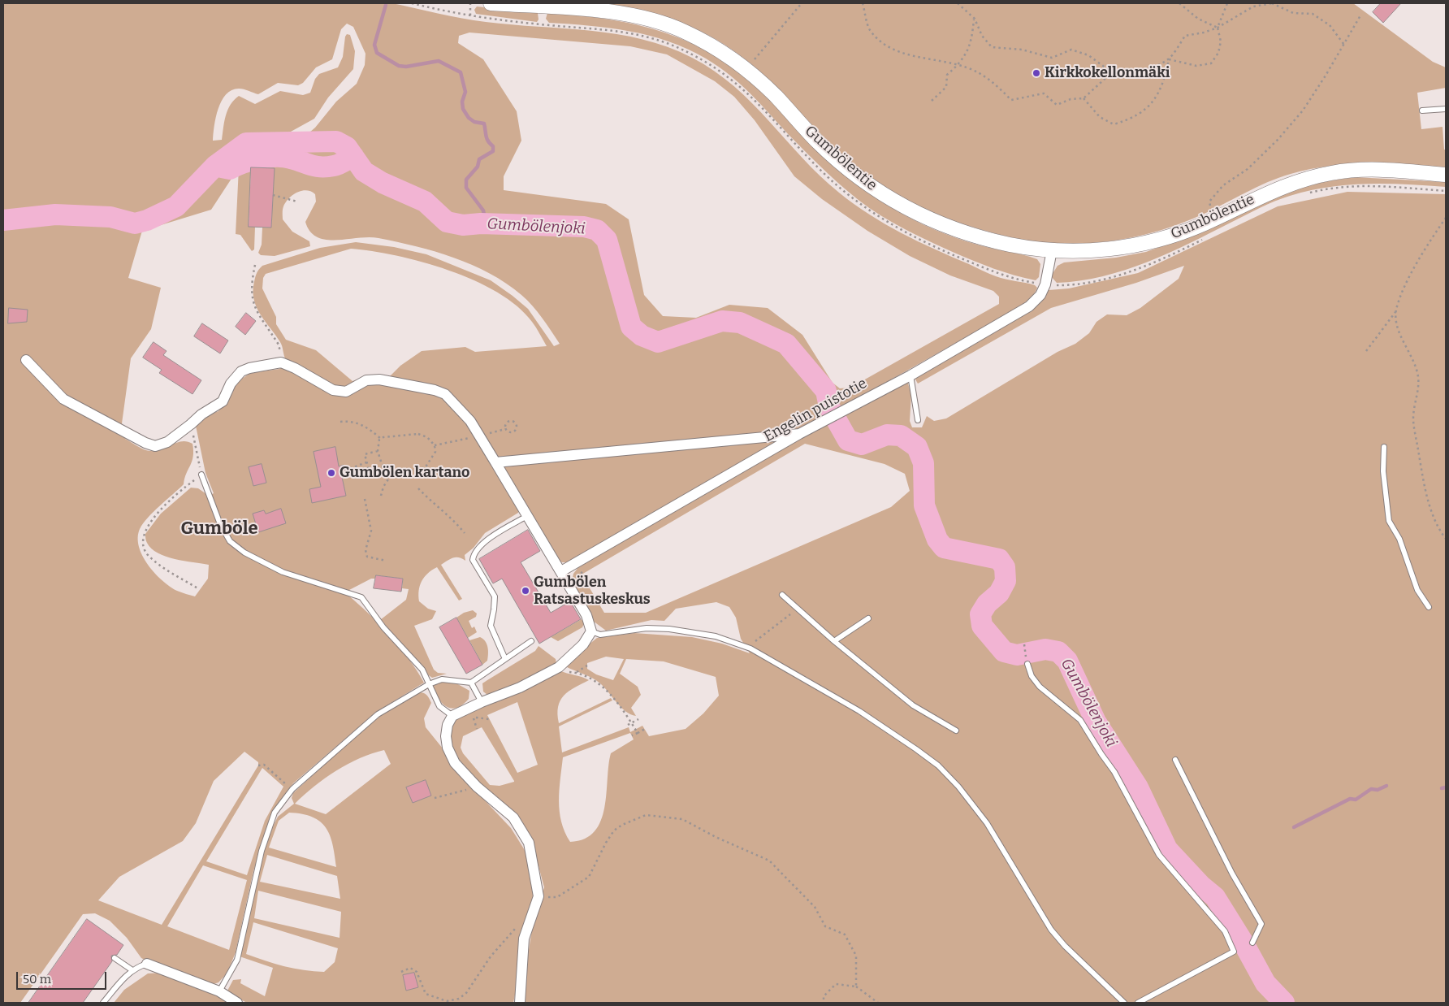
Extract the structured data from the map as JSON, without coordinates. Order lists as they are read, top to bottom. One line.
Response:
{"streets":{"main road":["Gumbölentie"],"street":["Engelin puistotie"]},"crossings":[["Gumbölentie","Engelin puistotie"]],"districts":["Gumböle"],"water":["Gumbölenjoki"],"places":["Kirkkokellonmäki","Gumbölen kartano","Gumbölen Ratsastuskeskus"],"scale_bar":"50 m"}
